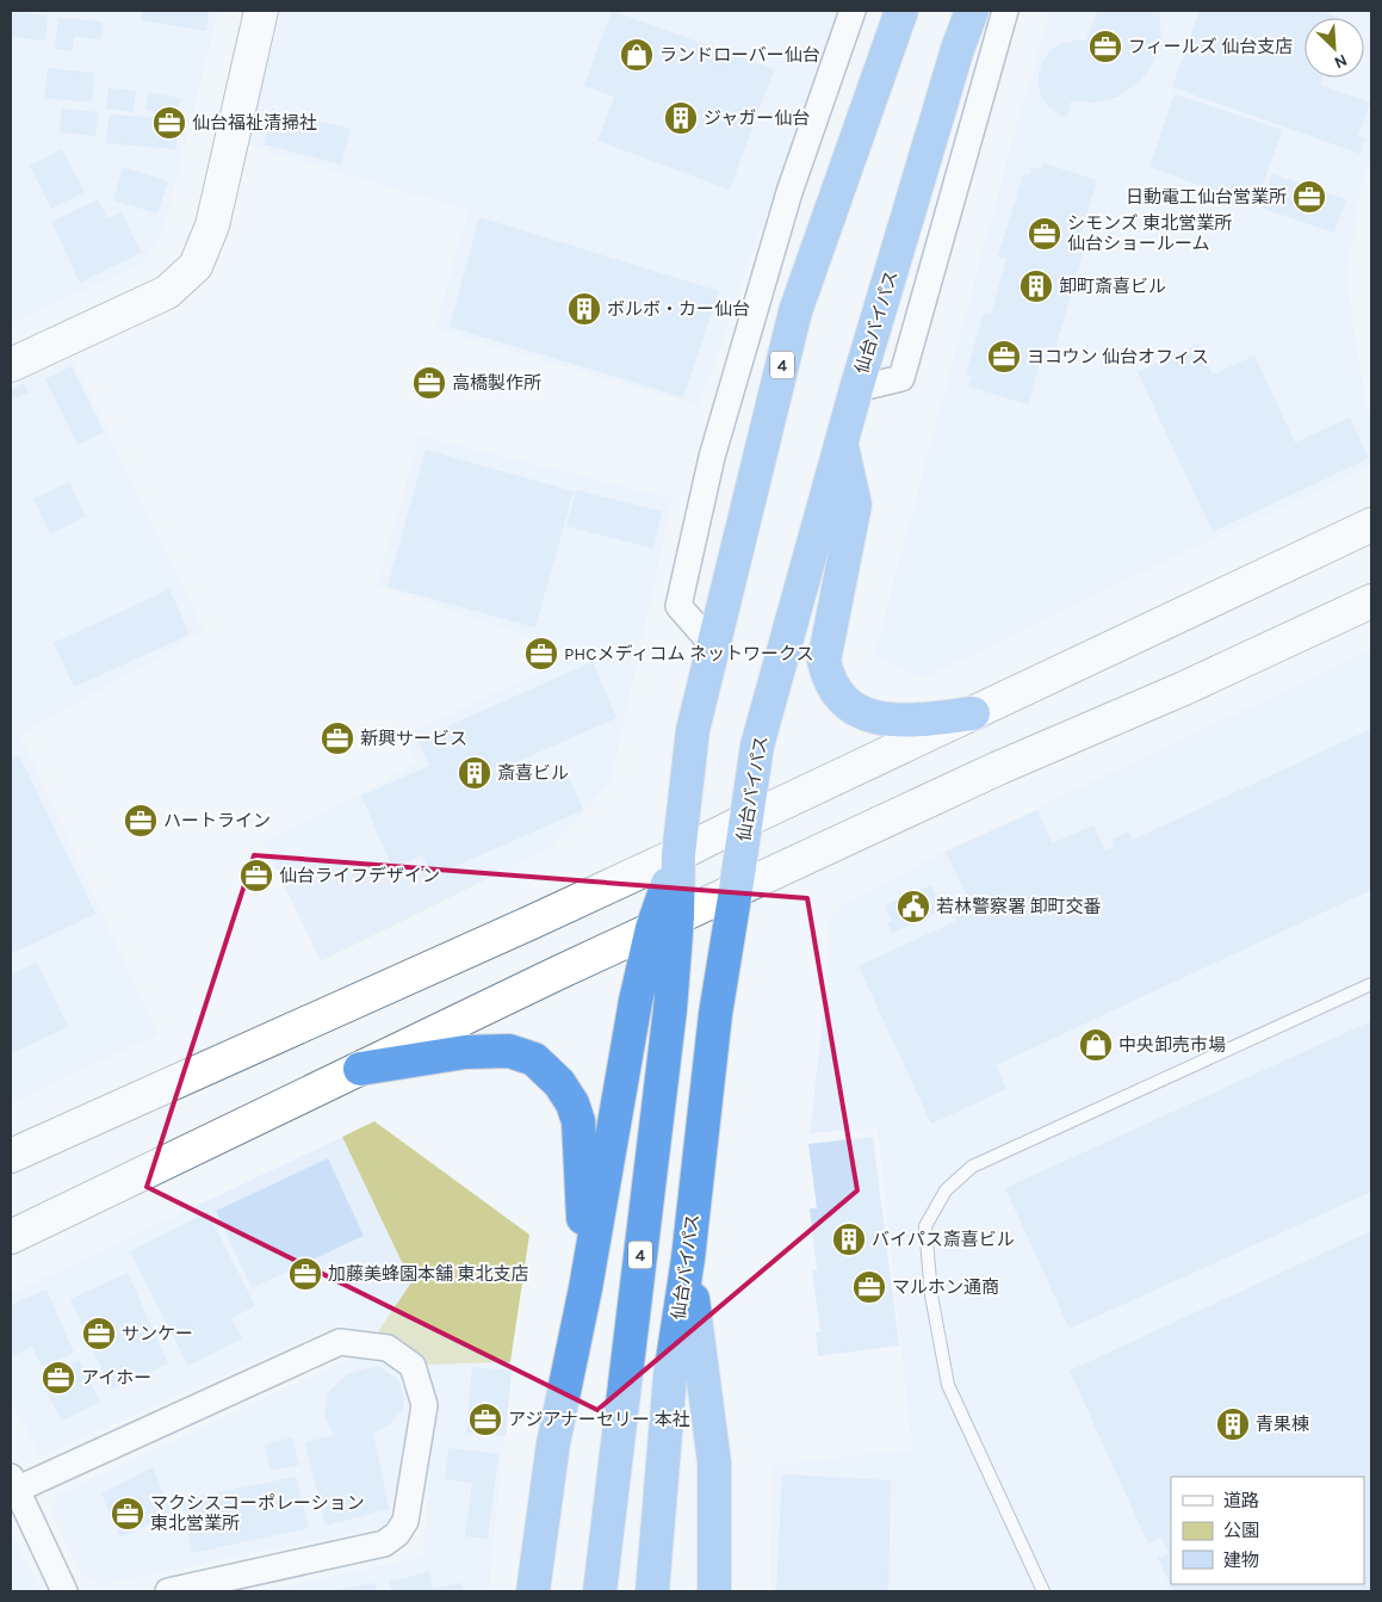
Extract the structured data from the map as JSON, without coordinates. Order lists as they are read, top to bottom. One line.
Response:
{"streets":{"highway":["仙台バイパス","4"]},"places":{"office":["フィールズ 仙台支店","仙台福祉清掃社","日動電工仙台営業所","シモンズ 東北営業所 仙台ショールーム","ヨコウン 仙台オフィス","高橋製作所","PHCメディコム ネットワークス","新興サービス","ハートライン","仙台ライフデザイン","加藤美蜂園本舗 東北支店","マルホン通商","サンケー","アイホー","アジアナーセリー 本社","マクシスコーポレーション 東北営業所"],"shop":["ランドローバー仙台","中央卸売市場"],"building":["ジャガー仙台","卸町斎喜ビル","ボルボ・カー仙台","斎喜ビル","バイパス斎喜ビル","青果棟"],"public building":["若林警察署 卸町交番"]},"legend":["道路","公園","建物"],"north":"bottom right"}
